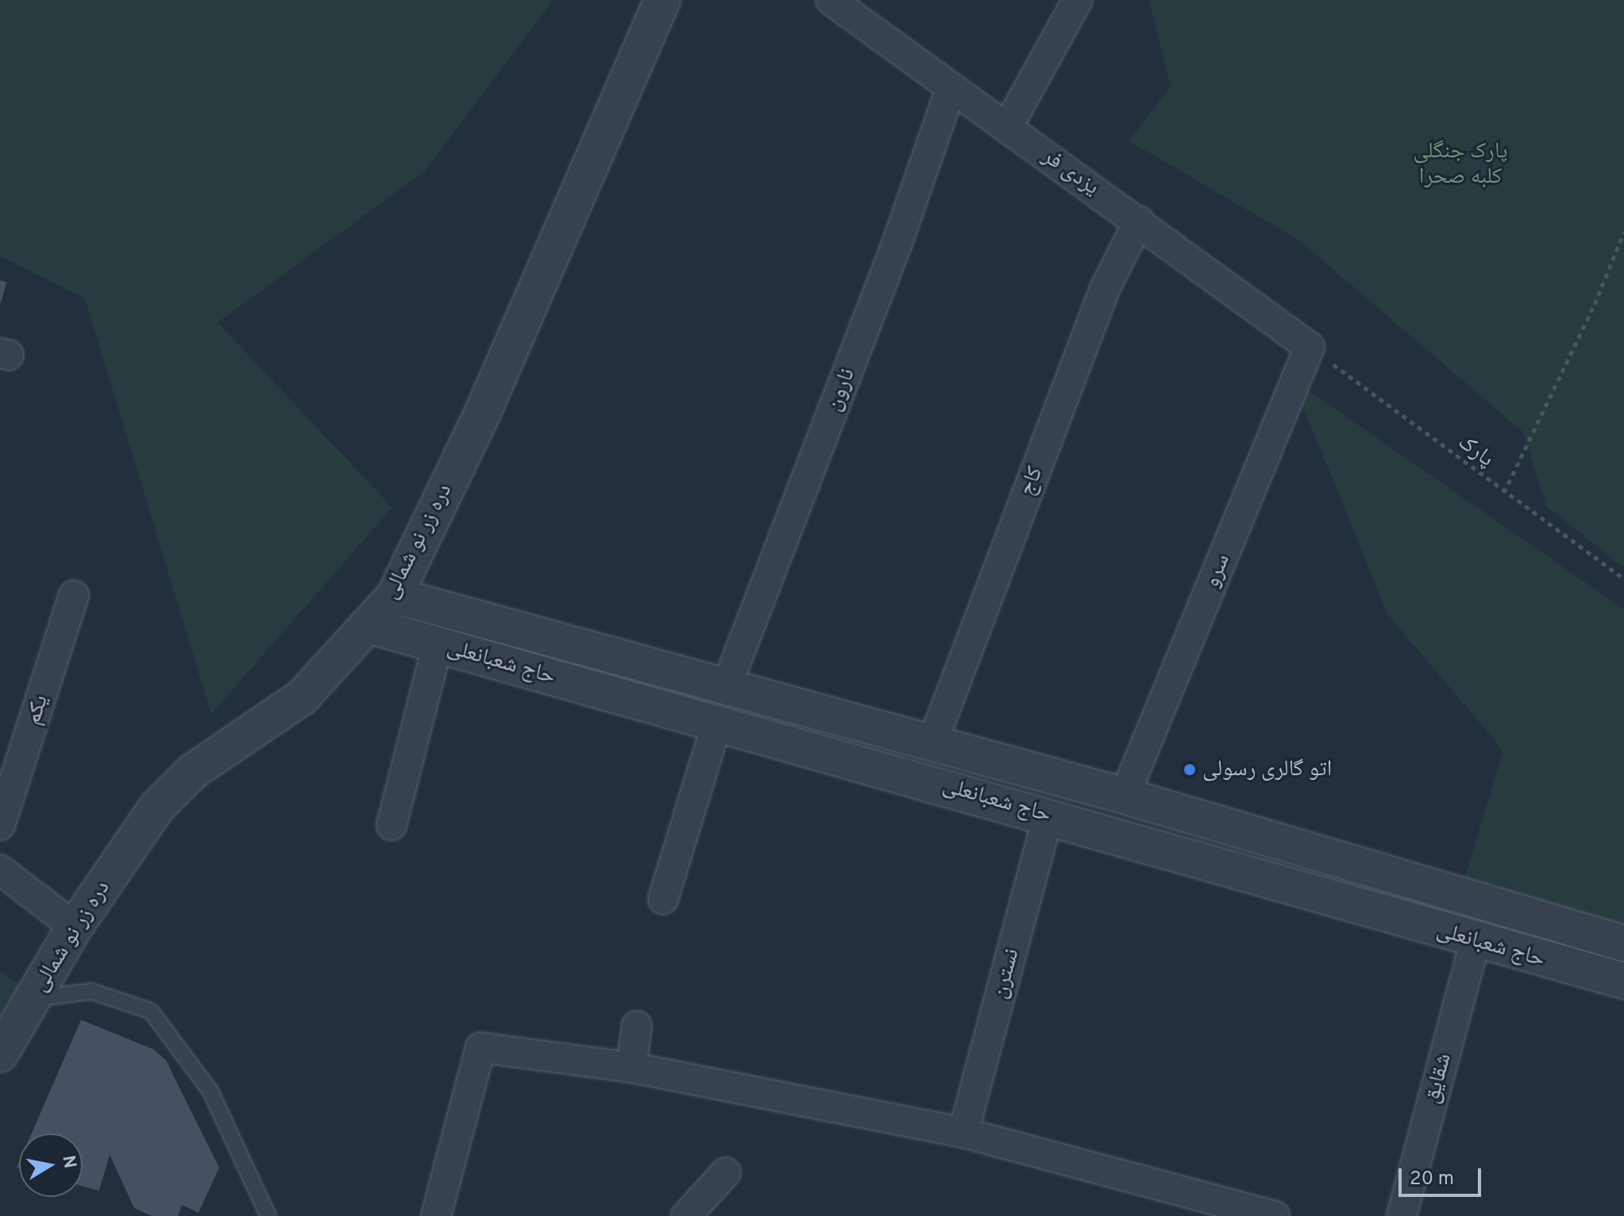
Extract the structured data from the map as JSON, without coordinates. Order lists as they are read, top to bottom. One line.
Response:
{"streets":{"street":["یزدی فر","نارون","کاج","دره زر نو شمالی","سرو","حاج شعبانعلی","یکم","نسترن","شقایق"],"path":["پارک"]},"crossings":[["یزدی فر","نارون"],["یزدی فر","پارک"],["یزدی فر","کاج"],["یزدی فر","سرو"],["نارون","حاج شعبانعلی"],["پارک","سرو"],["کاج","حاج شعبانعلی"],["دره زر نو شمالی","حاج شعبانعلی"],["سرو","حاج شعبانعلی"],["حاج شعبانعلی","نسترن"],["حاج شعبانعلی","شقایق"]],"parks":["پارک جنگلی کلبه صحرا"],"places":["اتو گالری رسولی"],"scale_bar":"20 m","north":"right"}
